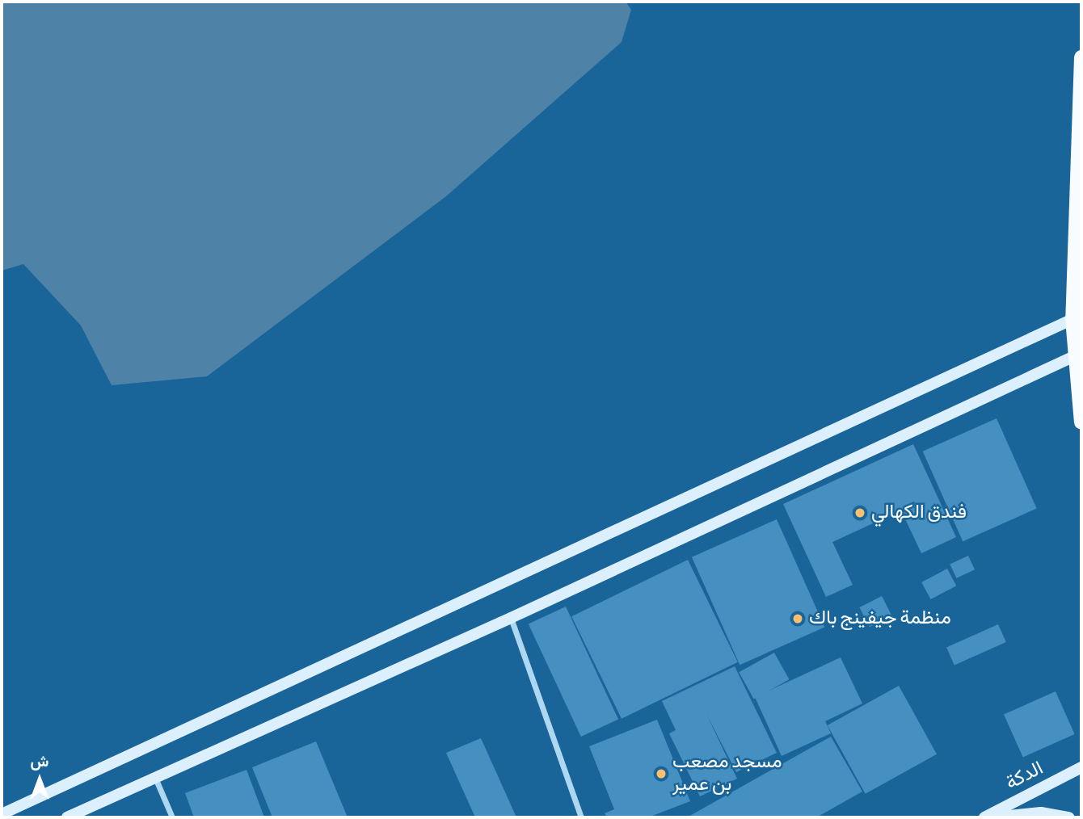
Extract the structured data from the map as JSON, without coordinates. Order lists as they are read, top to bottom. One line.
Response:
{"streets":{"main road":["الدكة"]},"places":["فندق الكهالي","منظمة جيفينج باك","مسجد مصعب بن عمير"],"north":"top"}
